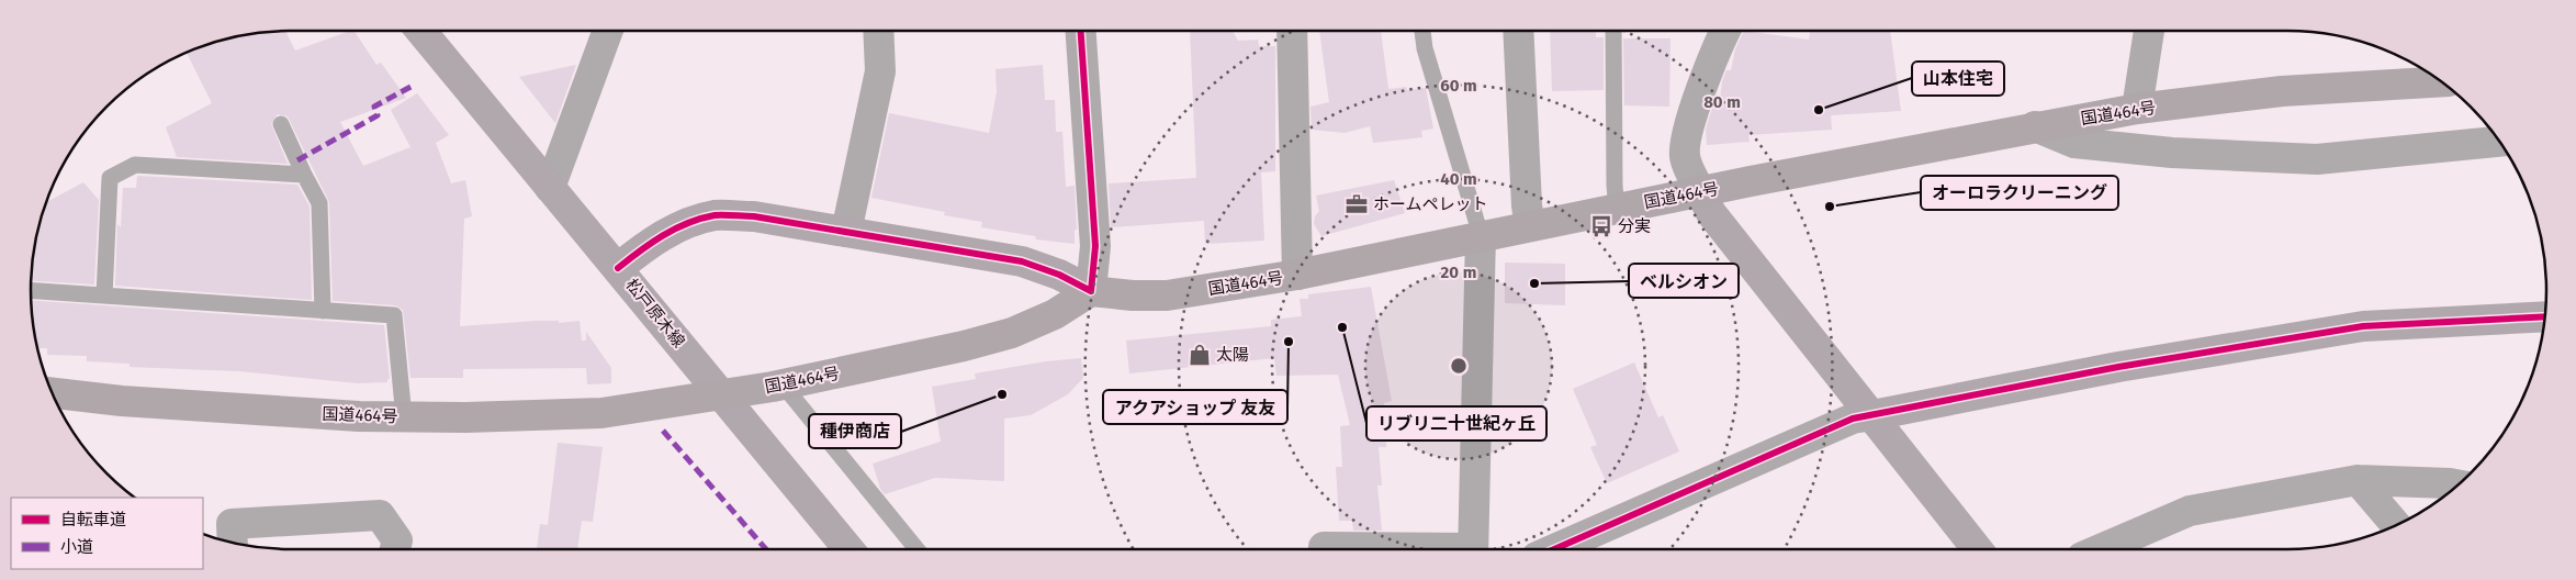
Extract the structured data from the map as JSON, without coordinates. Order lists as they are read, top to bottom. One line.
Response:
{"streets":{"highway":["国道464号"],"street":["松戸原木線"]},"places":{"other":["山本住宅","オーロラクリーニング","ベルシオン","リブリ二十世紀ヶ丘","アクアショップ 友友","種伊商店"],"office":["ホームペレット"],"bus stop":["分実"],"shop":["太陽"]},"legend":["自転車道","小道"],"rings":["60 m","80 m","40 m","20 m"]}
